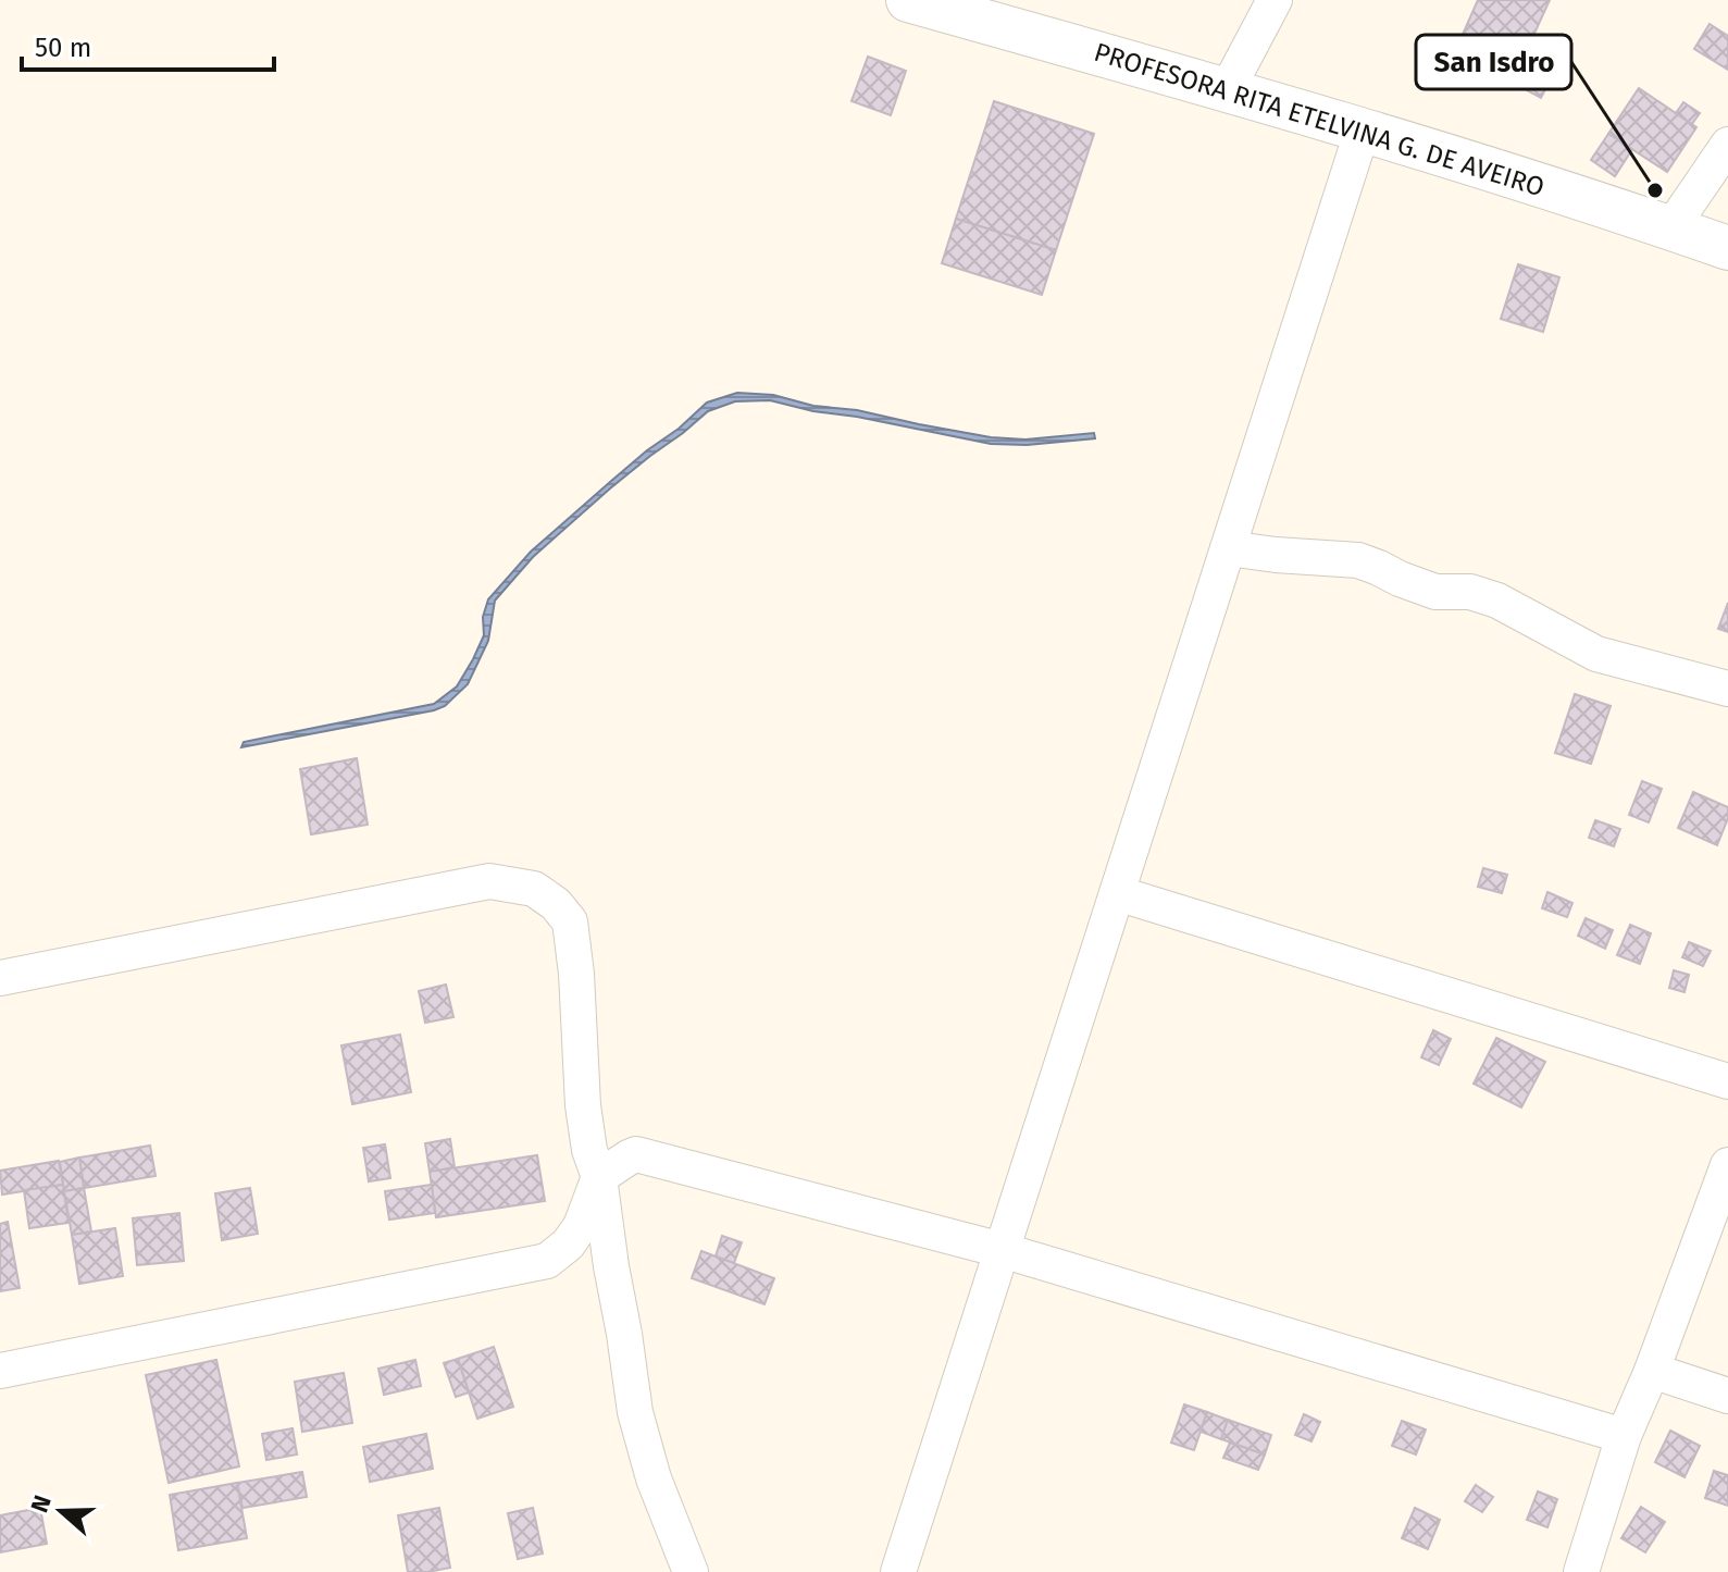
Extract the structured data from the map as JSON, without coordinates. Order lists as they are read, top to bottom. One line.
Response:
{"streets":{"street":["PROFESORA RITA ETELVINA G. DE AVEIRO"]},"places":["San Isdro"],"scale_bar":"50 m","north":"left"}
